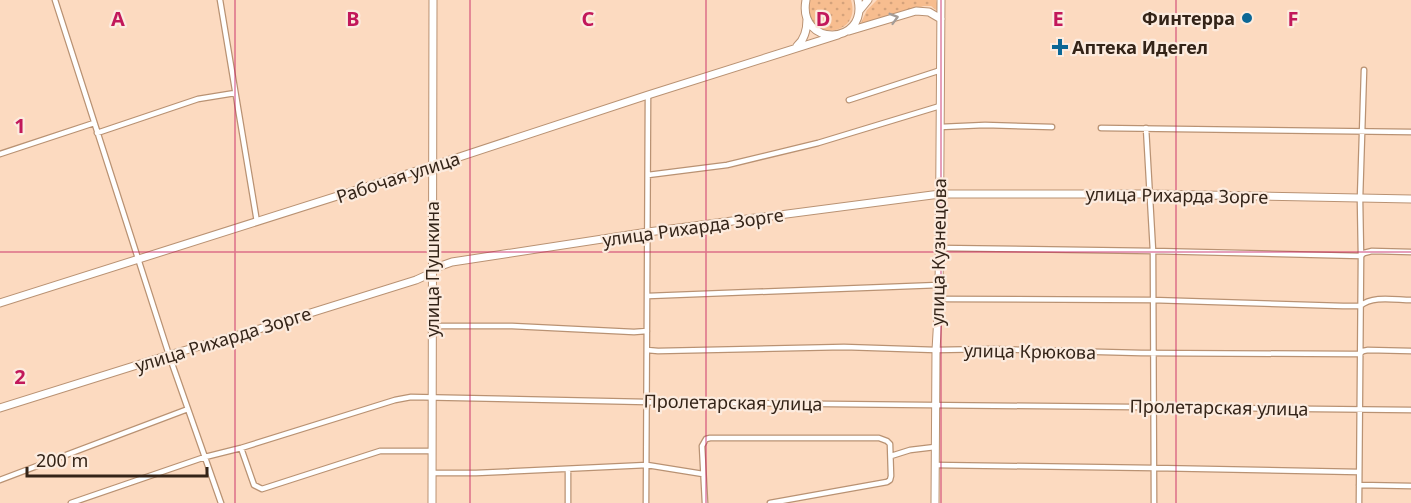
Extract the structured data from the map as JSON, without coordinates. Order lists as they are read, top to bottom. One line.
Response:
{"streets":{"street":["Рабочая улица","улица Рихарда Зорге","улица Кузнецова","улица Пушкина","улица Крюкова","Пролетарская улица"]},"crossings":[["Рабочая улица","улица Кузнецова"],["Рабочая улица","улица Пушкина"],["улица Рихарда Зорге","улица Кузнецова"],["улица Рихарда Зорге","улица Пушкина"],["улица Кузнецова","улица Крюкова"],["улица Кузнецова","Пролетарская улица"],["улица Пушкина","Пролетарская улица"]],"places":{"other":["Финтерра"],"health":["Аптека Идегел"]},"scale_bar":"200 m","grid":{"columns":["A","B","C","D","E","F"],"rows":["1","2"]}}
